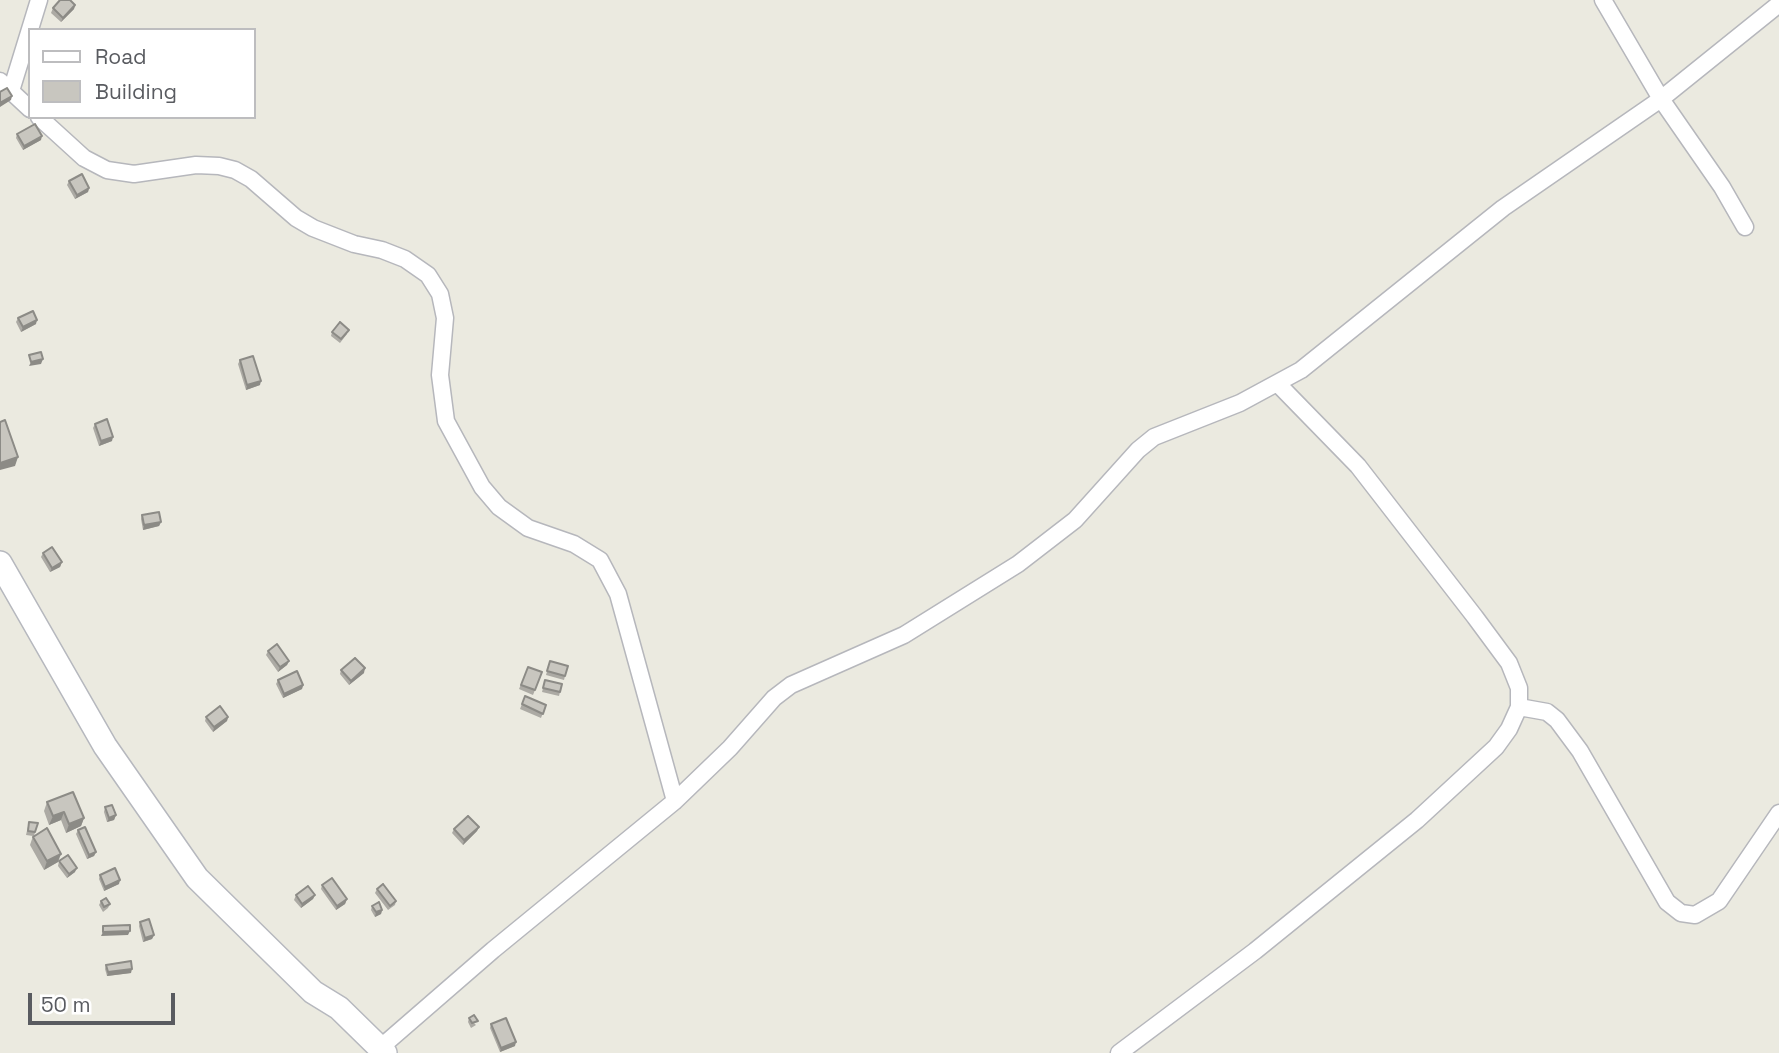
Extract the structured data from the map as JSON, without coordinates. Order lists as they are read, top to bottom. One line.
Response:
{"legend":["Road","Building"],"scale_bar":"50 m"}
